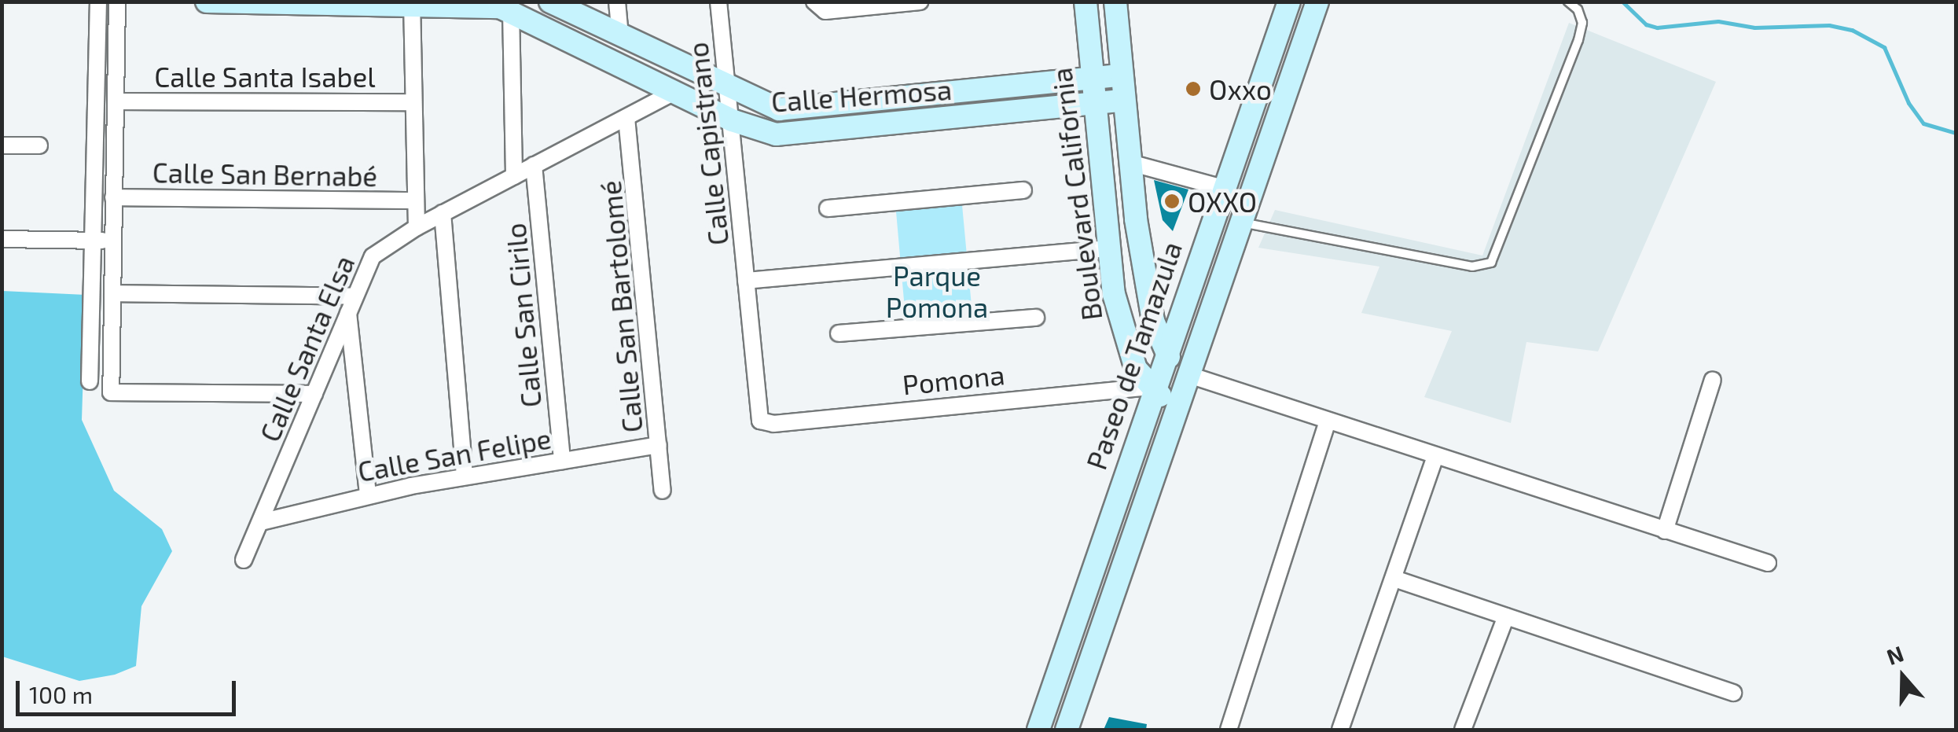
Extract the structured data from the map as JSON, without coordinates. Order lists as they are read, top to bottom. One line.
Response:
{"streets":{"street":["Calle Santa Isabel","Calle Hermosa","Calle Capistrano","Calle San Bernabé","Boulevard California","Calle San Bartolomé","Calle San Cirilo","Calle Santa Elsa","Paseo de Tamazula","Pomona","Calle San Felipe"]},"crossings":[["Calle Hermosa","Calle Capistrano"],["Calle Hermosa","Boulevard California"],["Calle Hermosa","Calle Santa Elsa"],["Calle Capistrano","Boulevard California"],["Calle Capistrano","Pomona"],["Boulevard California","Paseo de Tamazula"],["Boulevard California","Pomona"],["Calle San Bartolomé","Calle Santa Elsa"],["Calle San Bartolomé","Calle San Felipe"],["Calle San Cirilo","Calle Santa Elsa"],["Calle San Cirilo","Calle San Felipe"],["Calle Santa Elsa","Calle San Felipe"],["Paseo de Tamazula","Pomona"]],"parks":["Parque Pomona"],"places":["Oxxo","OXXO"],"scale_bar":"100 m","north":"top"}
